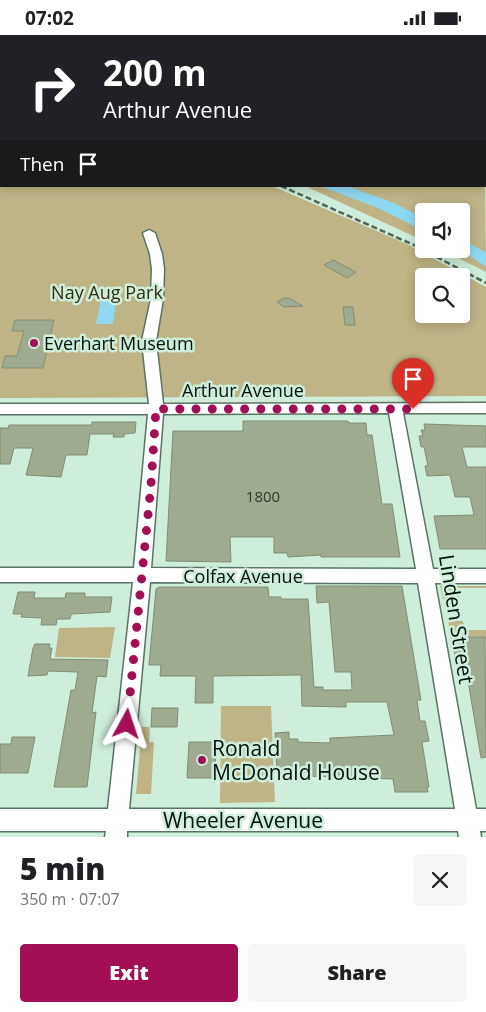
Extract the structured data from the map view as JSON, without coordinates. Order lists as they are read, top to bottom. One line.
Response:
{"streets":{"street":["Arthur Avenue","Colfax Avenue","Linden Street","Wheeler Avenue"]},"crossings":[["Arthur Avenue","Linden Street"],["Colfax Avenue","Linden Street"],["Linden Street","Wheeler Avenue"]],"parks":["Nay Aug Park"],"places":["Everhart Museum","Ronald McDonald House"],"house_numbers":["1800"],"page":{"status":"07:02","turn":["200 m","Arthur Avenue"],"then":"Then","heading":["5 min","350 m · 07:07"],"buttons":["Exit","Share"]}}
